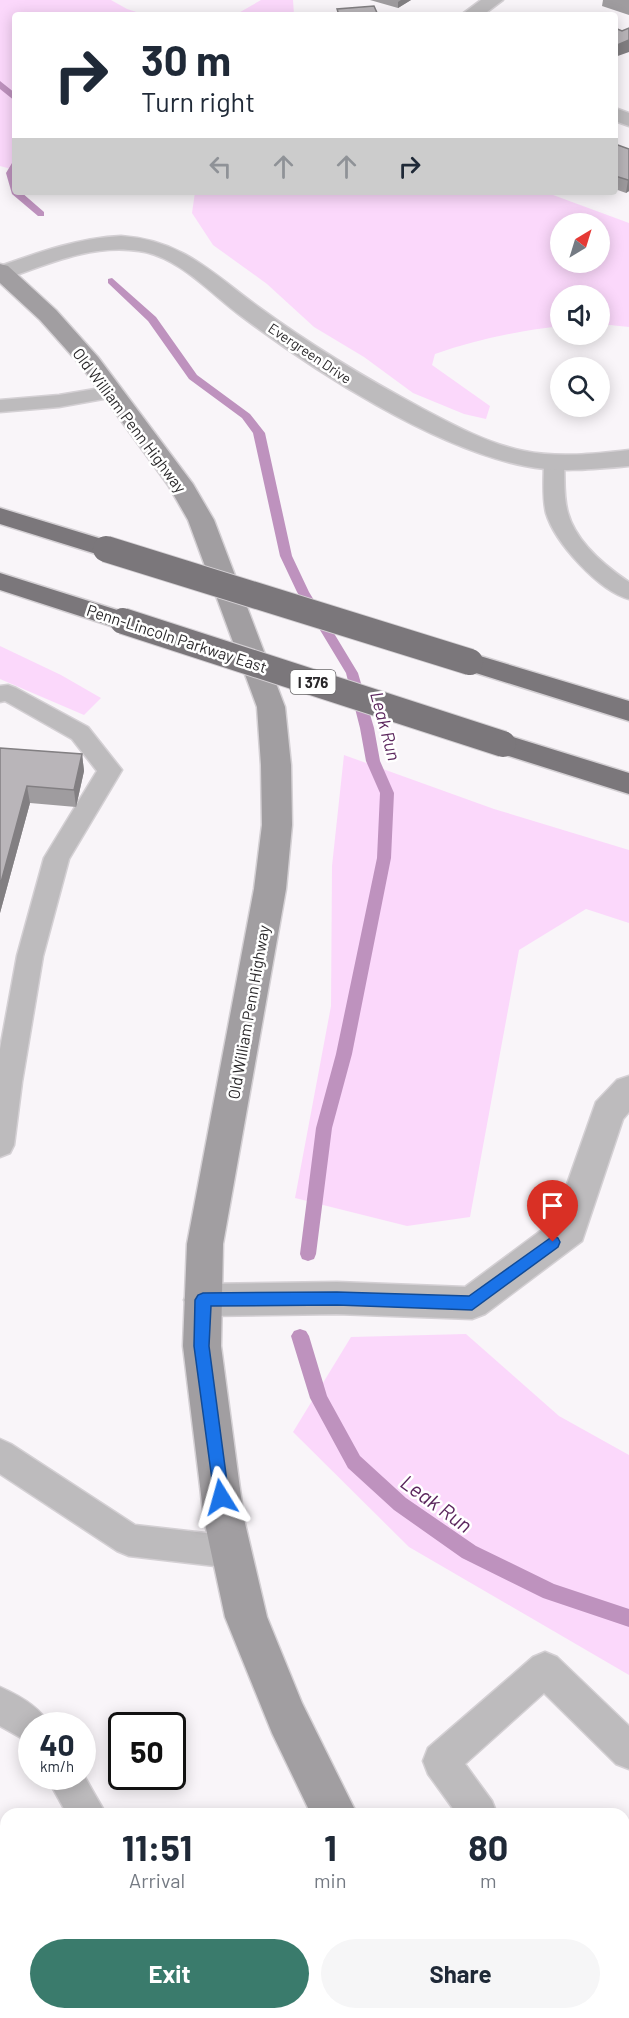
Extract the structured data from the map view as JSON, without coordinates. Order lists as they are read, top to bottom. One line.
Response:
{"streets":{"highway":["Penn-Lincoln Parkway East","I 376"],"main road":["Old William Penn Highway"],"street":["Evergreen Drive"]},"crossings":[["Evergreen Drive","Old William Penn Highway"]],"water":["Leak Run"],"north":"top right","page":{"turn":["30 m","Turn right"],"speed":"40 km/h","limit":"50","eta":["11:51","Arrival","1","min","80","m"],"buttons":["Exit","Share"]}}
